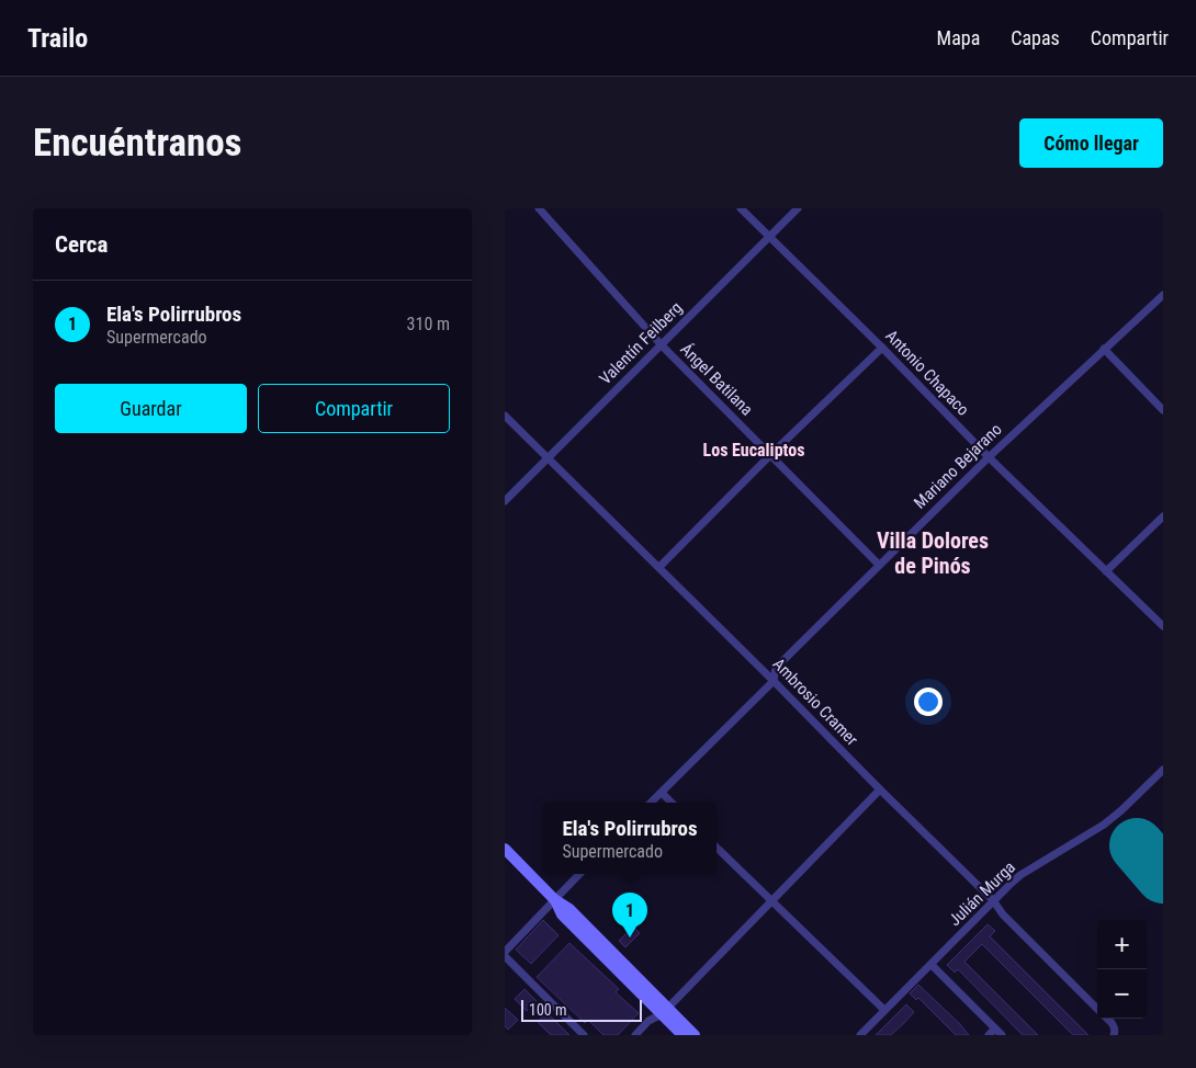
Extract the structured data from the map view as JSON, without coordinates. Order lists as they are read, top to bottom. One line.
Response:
{"streets":{"street":["Valentín Feilberg","Antonio Chapaco","Ángel Batilana","Mariano Bejarano","Ambrosio Cramer","Julián Murga"]},"crossings":[["Valentín Feilberg","Antonio Chapaco"],["Valentín Feilberg","Ángel Batilana"],["Valentín Feilberg","Ambrosio Cramer"],["Antonio Chapaco","Mariano Bejarano"],["Ángel Batilana","Mariano Bejarano"],["Mariano Bejarano","Ambrosio Cramer"],["Ambrosio Cramer","Julián Murga"]],"districts":["Los Eucaliptos","Villa Dolores de Pinós"],"scale_bar":"100 m","page":{"header":"Trailo","nav":["Mapa","Capas","Compartir"],"buttons":["Cómo llegar",["Guardar","Compartir"]],"title":"Encuéntranos","heading":"Cerca","list":[{"mark":"1","name":"Ela's Polirrubros","note":"Supermercado","value":"310 m"}],"popup":["Ela's Polirrubros","Supermercado"],"pins":"1","map_buttons":["+","−"],"scale":"100 m"}}
